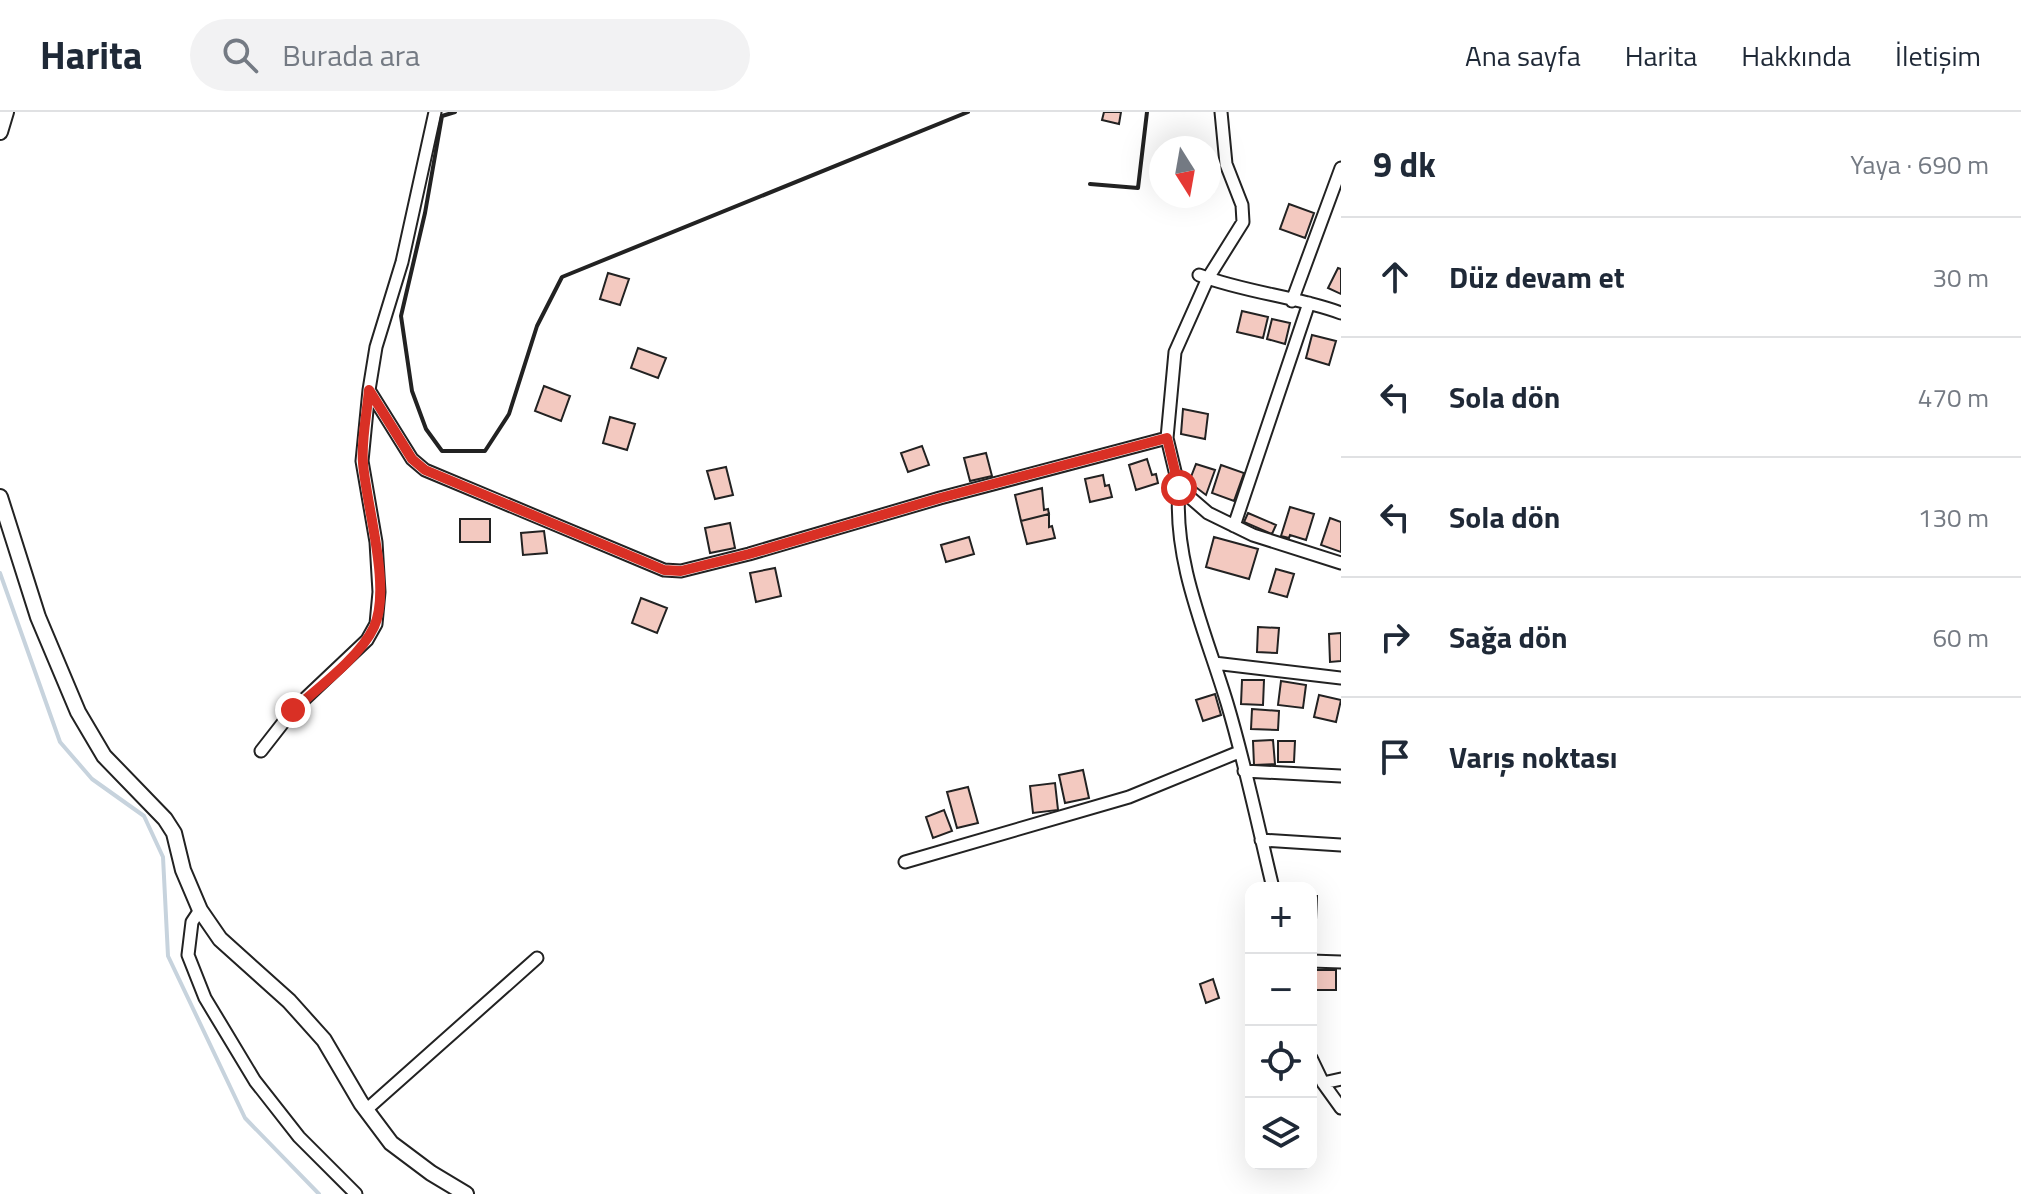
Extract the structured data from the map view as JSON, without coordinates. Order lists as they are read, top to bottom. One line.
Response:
{"north":"bottom","page":{"header":"Harita","search":"Burada ara","nav":["Ana sayfa","Harita","Hakkında","İletişim"],"heading":["9 dk","Yaya · 690 m"],"list":[["Düz devam et","30 m"],["Sola dön","470 m"],["Sola dön","130 m"],["Sağa dön","60 m"],"Varış noktası"],"map_buttons":["+","−"]}}
